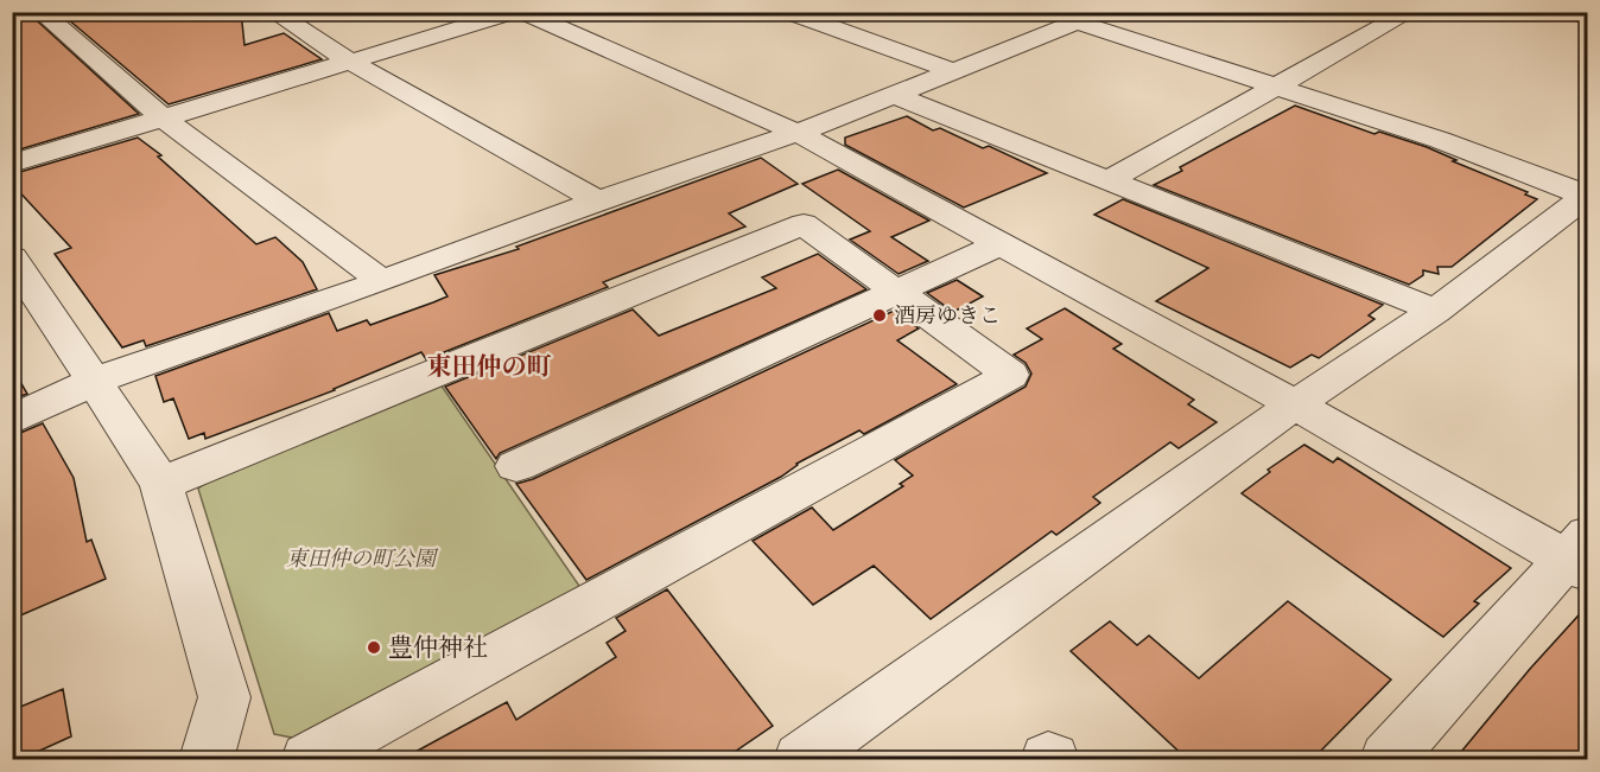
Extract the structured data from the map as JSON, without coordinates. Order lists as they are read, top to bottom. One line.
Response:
{"districts":["東田仲の町"],"parks":["東田仲の町公園"],"places":["酒房ゆきこ","豊仲神社"]}
